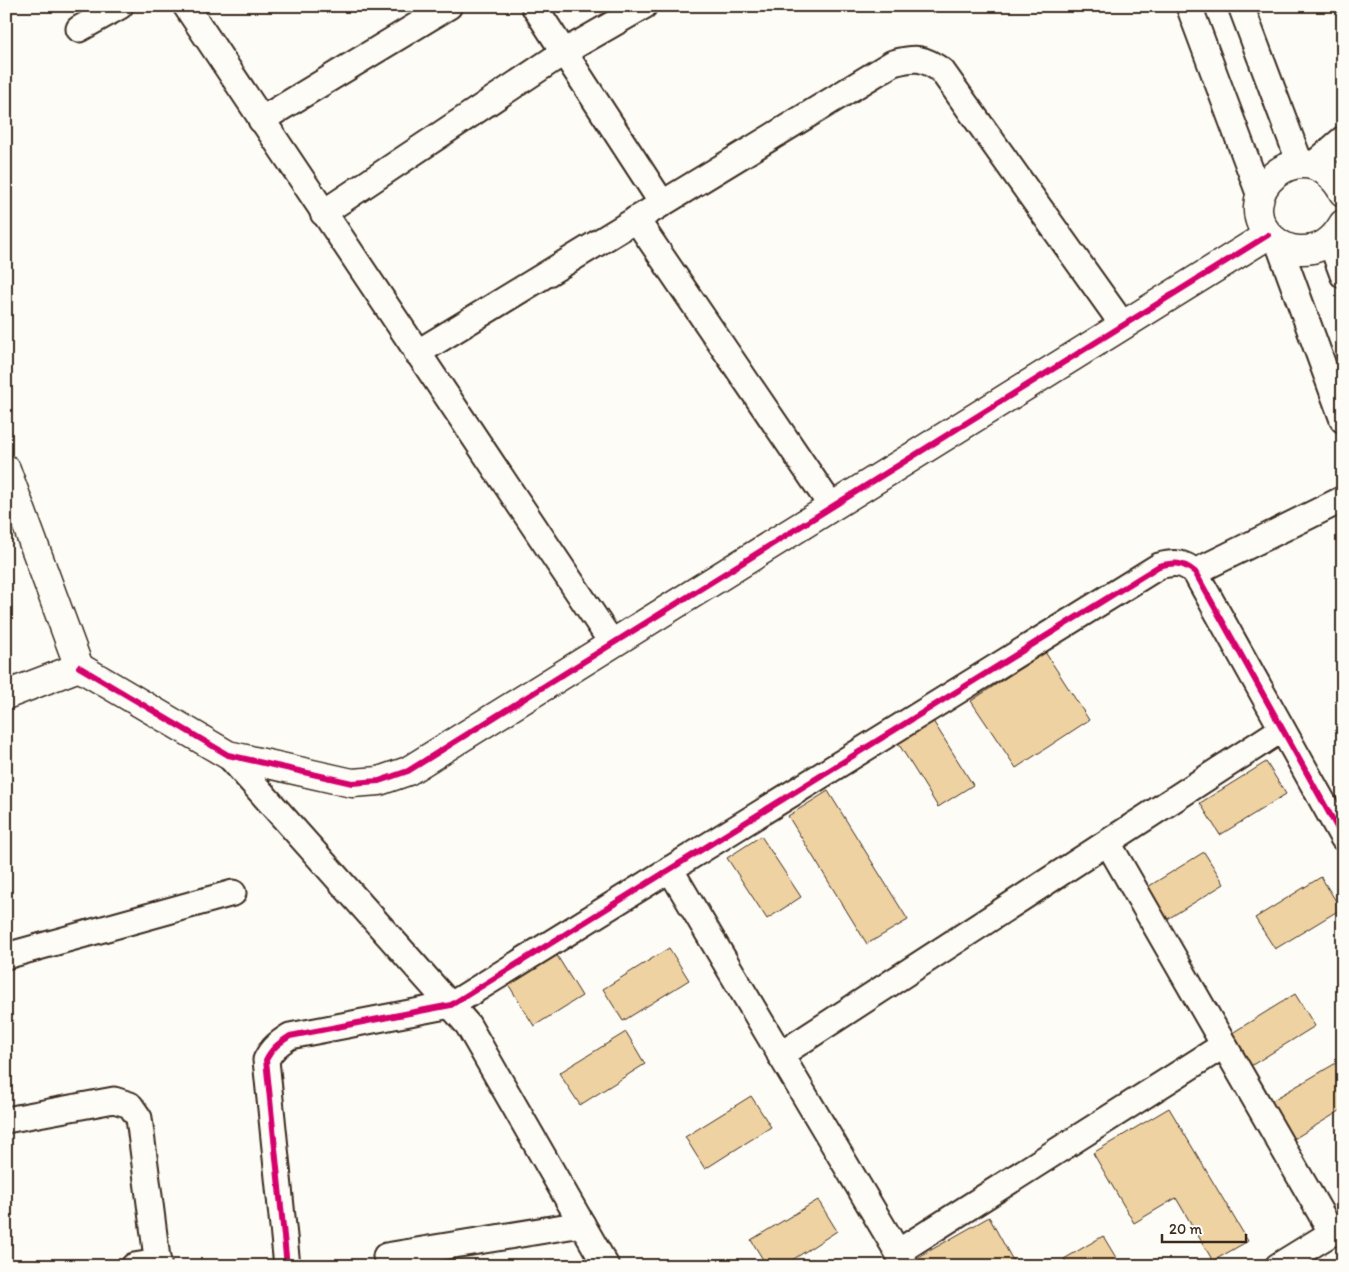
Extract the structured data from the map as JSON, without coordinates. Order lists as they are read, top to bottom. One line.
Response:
{"scale_bar":"20 m"}
